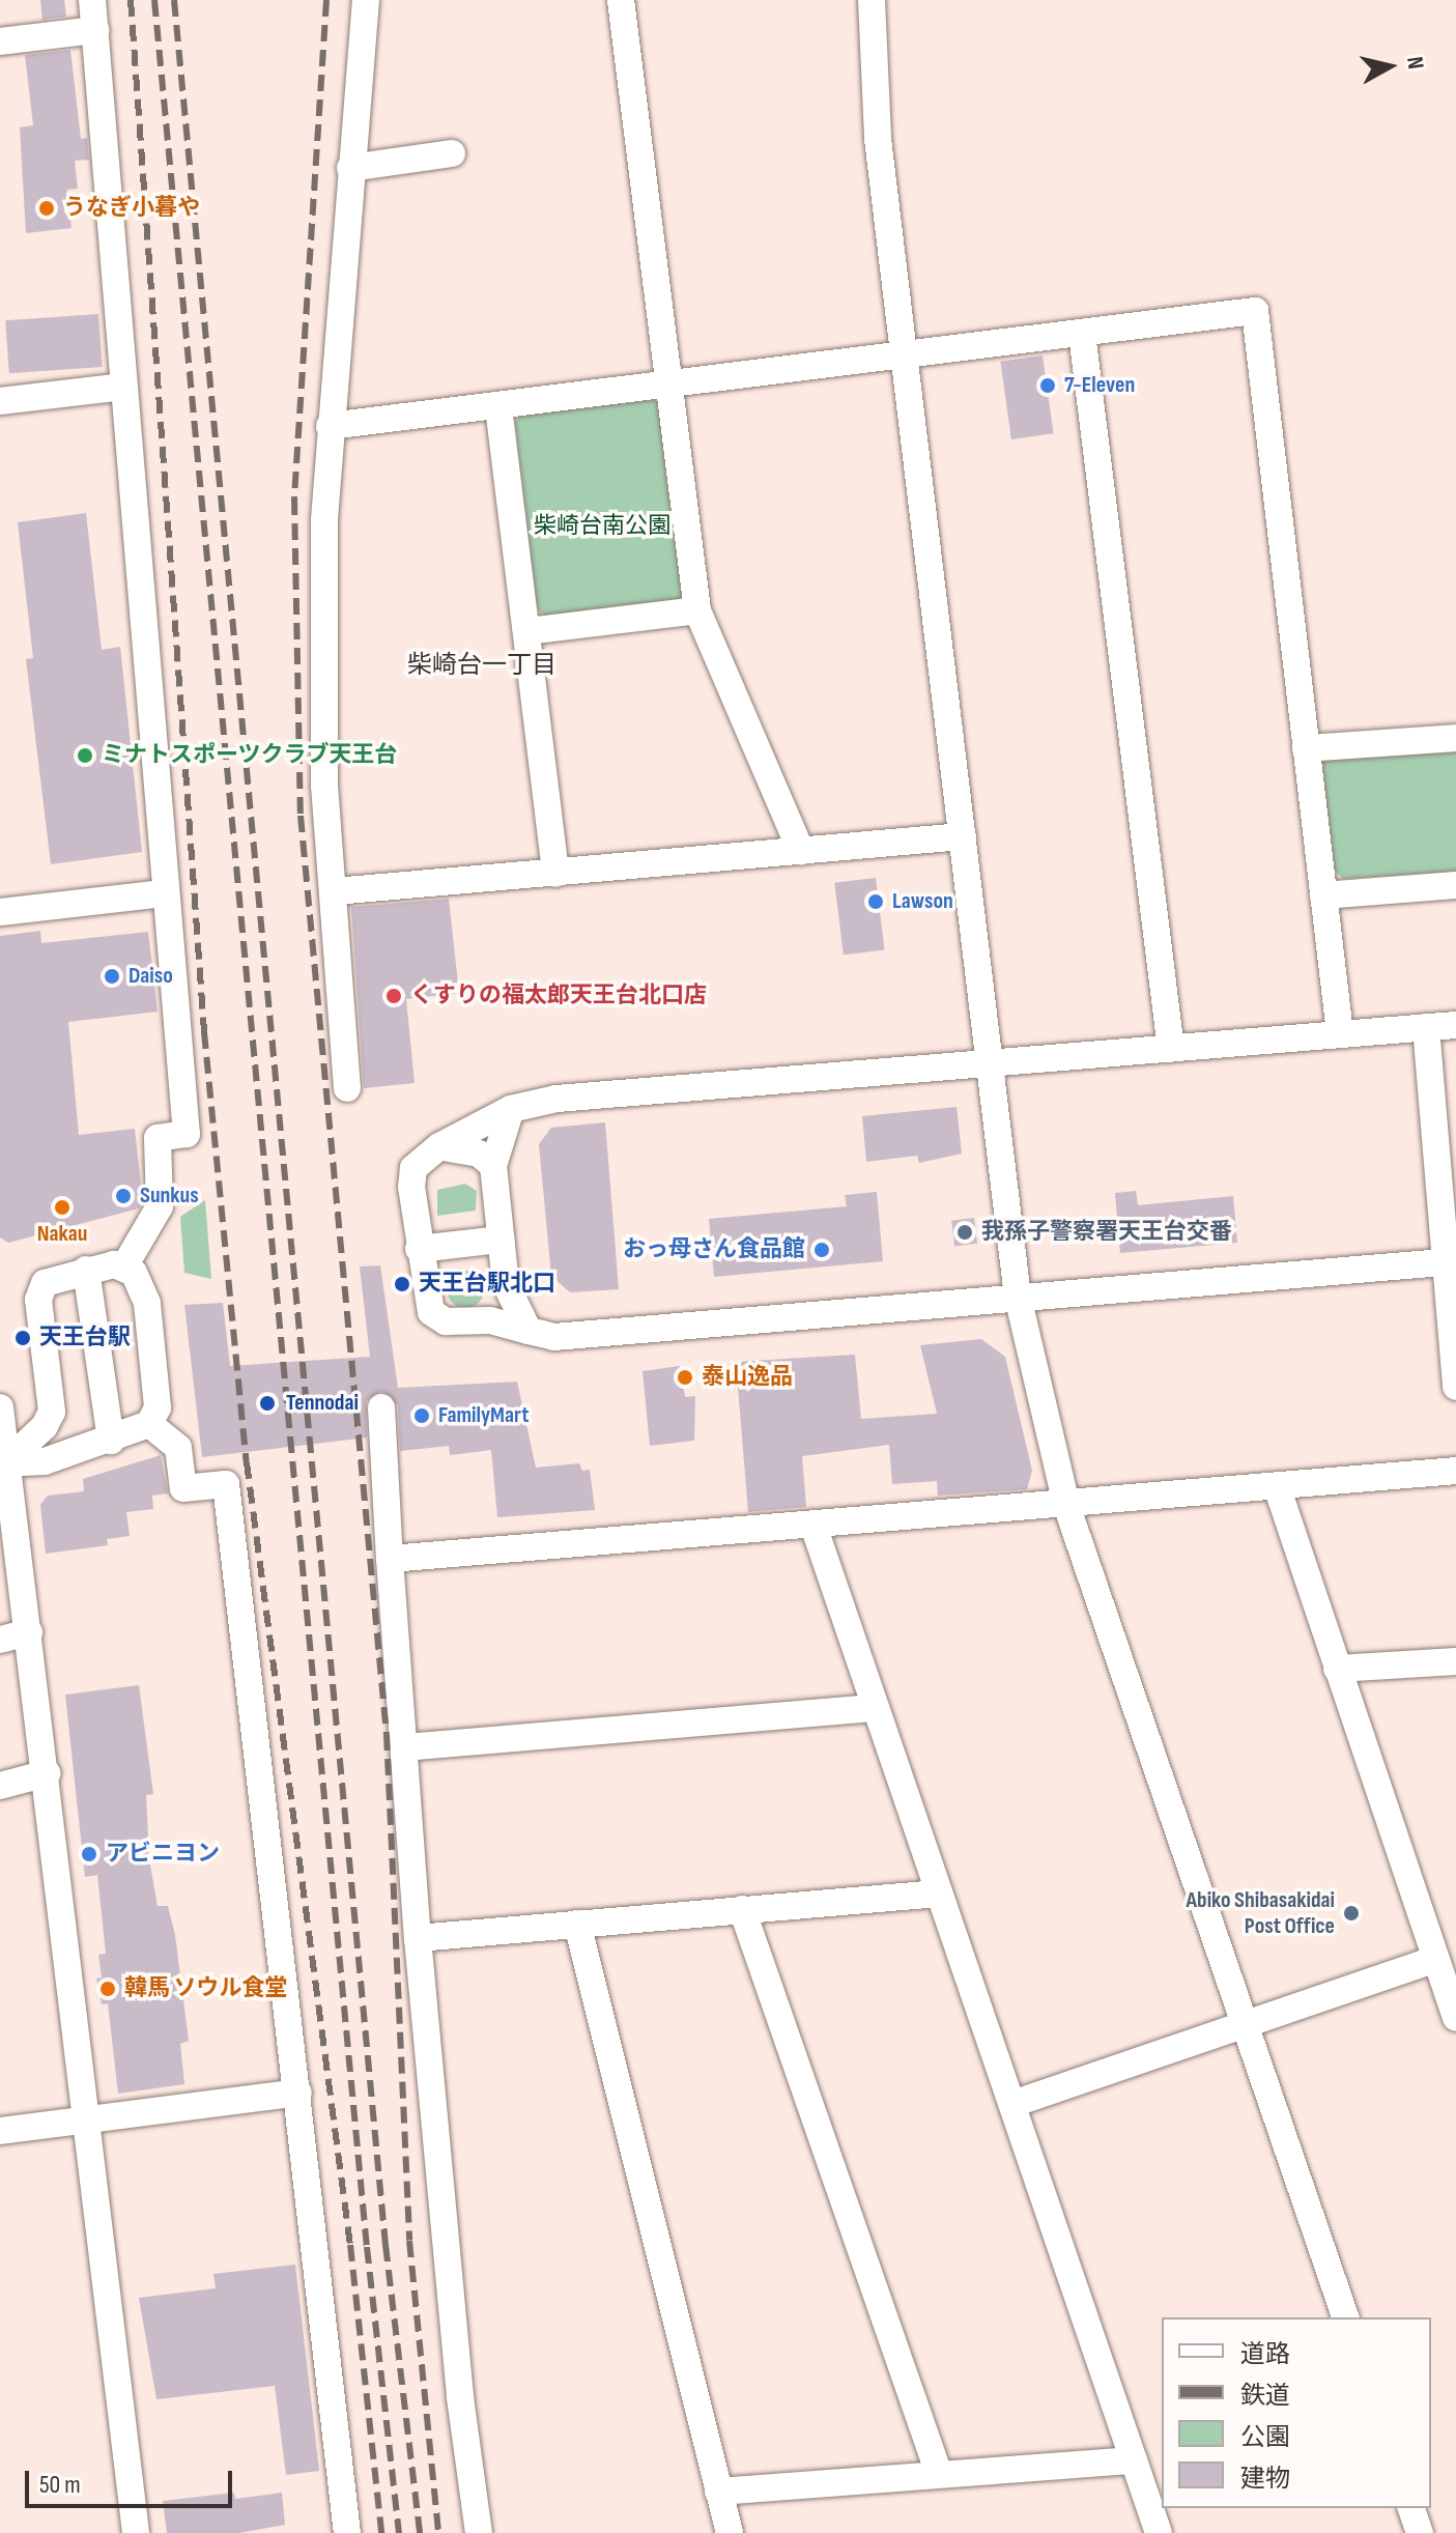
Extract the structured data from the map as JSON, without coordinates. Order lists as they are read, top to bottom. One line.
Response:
{"districts":["柴崎台一丁目"],"parks":["柴崎台南公園"],"places":["うなぎ小暮や","7-Eleven","ミナトスポーツクラブ天王台","Lawson","Daiso","くすりの福太郎天王台北口店","Sunkus","Nakau","我孫子警察署天王台交番","おっ母さん食品館","天王台駅北口","天王台駅","泰山逸品","Tennodai","FamilyMart","アビニヨン","Abiko Shibasakidai Post Office","韓馬 ソウル食堂"],"legend":["道路","鉄道","公園","建物"],"scale_bar":"50 m","north":"right"}
